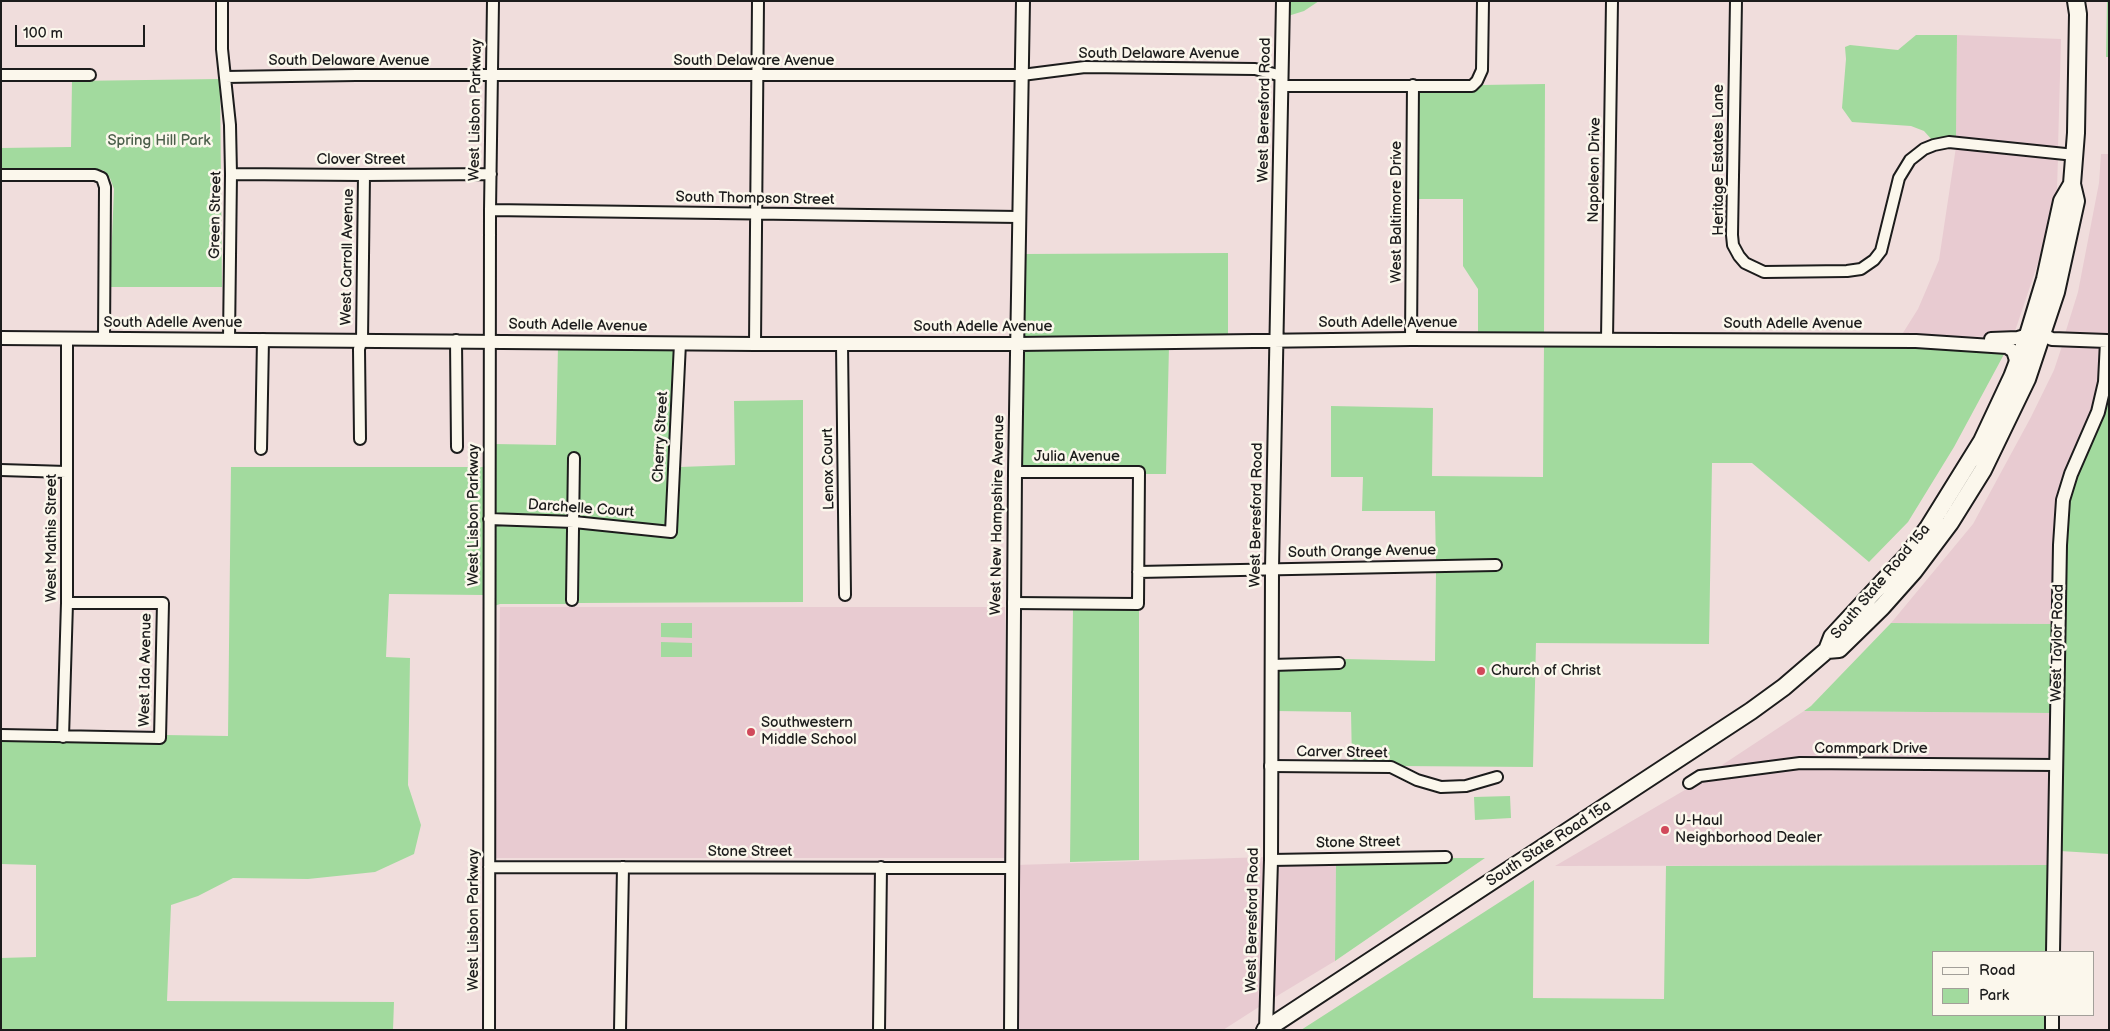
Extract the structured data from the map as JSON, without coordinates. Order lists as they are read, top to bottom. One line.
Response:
{"streets":{"highway":["South State Road 15a"],"street":["South Delaware Avenue","West Lisbon Parkway","West Beresford Road","Clover Street","Heritage Estates Lane","Napoleon Drive","South Thompson Street","West Baltimore Drive","Green Street","West Carroll Avenue","South Adelle Avenue","Cherry Street","Julia Avenue","Lenox Court","Darchelle Court","West New Hampshire Avenue","West Mathis Street","South Orange Avenue","West Taylor Road","West Ida Avenue","Commpark Drive","Carver Street","Stone Street"]},"crossings":[["South Delaware Avenue","West Lisbon Parkway"],["South Delaware Avenue","West Beresford Road"],["South Delaware Avenue","West Baltimore Drive"],["South Delaware Avenue","Green Street"],["South Delaware Avenue","West New Hampshire Avenue"],["West Lisbon Parkway","Clover Street"],["West Lisbon Parkway","South Thompson Street"],["West Lisbon Parkway","South Adelle Avenue"],["West Lisbon Parkway","Darchelle Court"],["West Lisbon Parkway","Stone Street"],["West Beresford Road","South Adelle Avenue"],["West Beresford Road","South Orange Avenue"],["West Beresford Road","South State Road 15a"],["West Beresford Road","Carver Street"],["West Beresford Road","Stone Street"],["Clover Street","Green Street"],["Clover Street","West Carroll Avenue"],["Heritage Estates Lane","South State Road 15a"],["Napoleon Drive","South Adelle Avenue"],["South Thompson Street","West New Hampshire Avenue"],["West Baltimore Drive","South Adelle Avenue"],["Green Street","South Adelle Avenue"],["West Carroll Avenue","South Adelle Avenue"],["South Adelle Avenue","Cherry Street"],["South Adelle Avenue","Lenox Court"],["South Adelle Avenue","West New Hampshire Avenue"],["South Adelle Avenue","West Mathis Street"],["South Adelle Avenue","South State Road 15a"],["South Adelle Avenue","West Taylor Road"],["Cherry Street","Darchelle Court"],["Julia Avenue","West New Hampshire Avenue"],["Julia Avenue","South Orange Avenue"],["West New Hampshire Avenue","Stone Street"],["West Mathis Street","West Ida Avenue"],["West Taylor Road","Commpark Drive"]],"parks":["Spring Hill Park"],"places":["Church of Christ","Southwestern Middle School","U-Haul Neighborhood Dealer"],"legend":["Road","Park"],"scale_bar":"100 m"}
